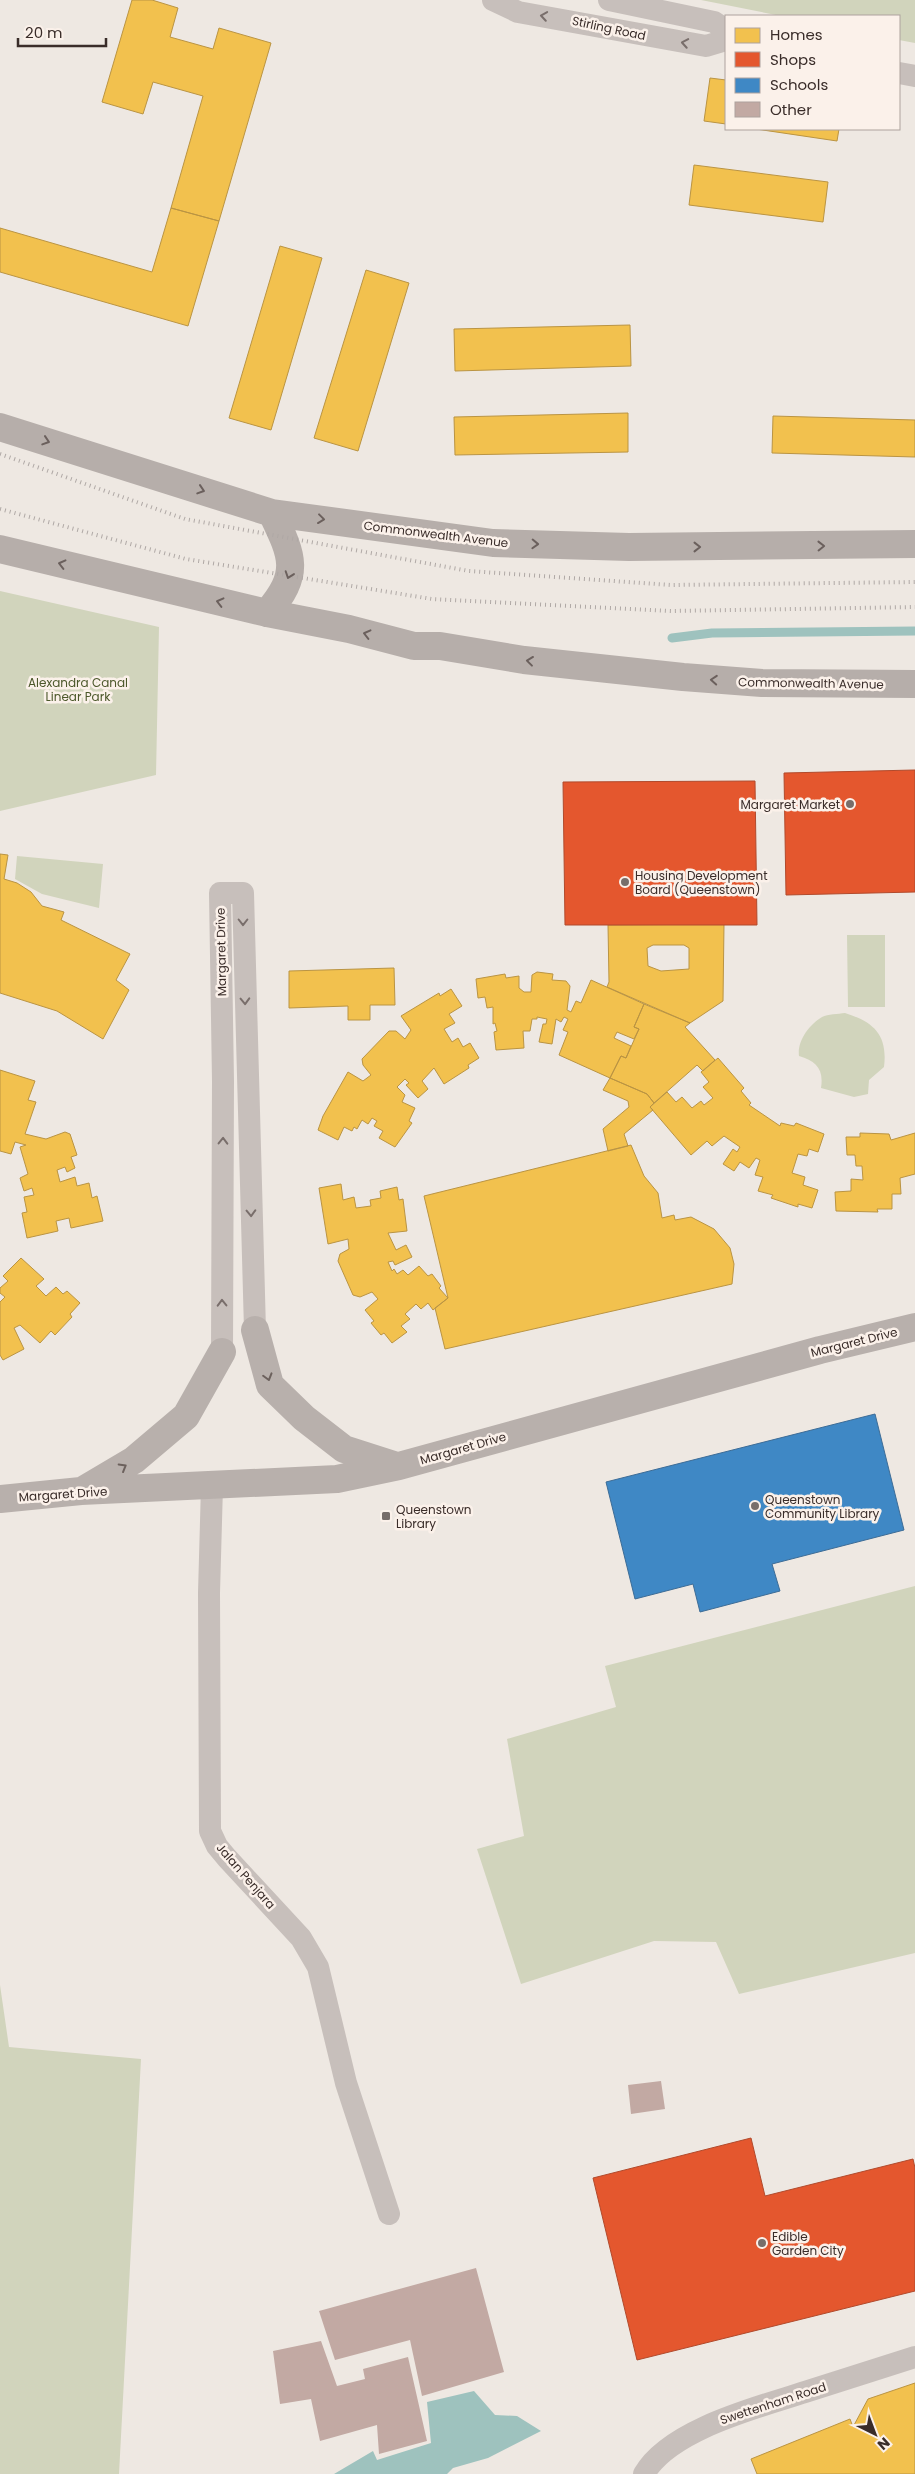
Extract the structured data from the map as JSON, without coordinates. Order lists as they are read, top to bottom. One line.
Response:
{"streets":{"main road":["Commonwealth Avenue"],"street":["Stirling Road","Margaret Drive","Jalan Penjara","Swettenham Road"]},"crossings":[["Margaret Drive","Jalan Penjara"]],"parks":["Alexandra Canal Linear Park"],"places":{"other":["Margaret Market","Housing Development Board (Queenstown)","Queenstown Community Library","Edible Garden City"],"transit":["Queenstown Library"]},"legend":["Homes","Shops","Schools","Other"],"scale_bar":"20 m","north":"bottom right"}
